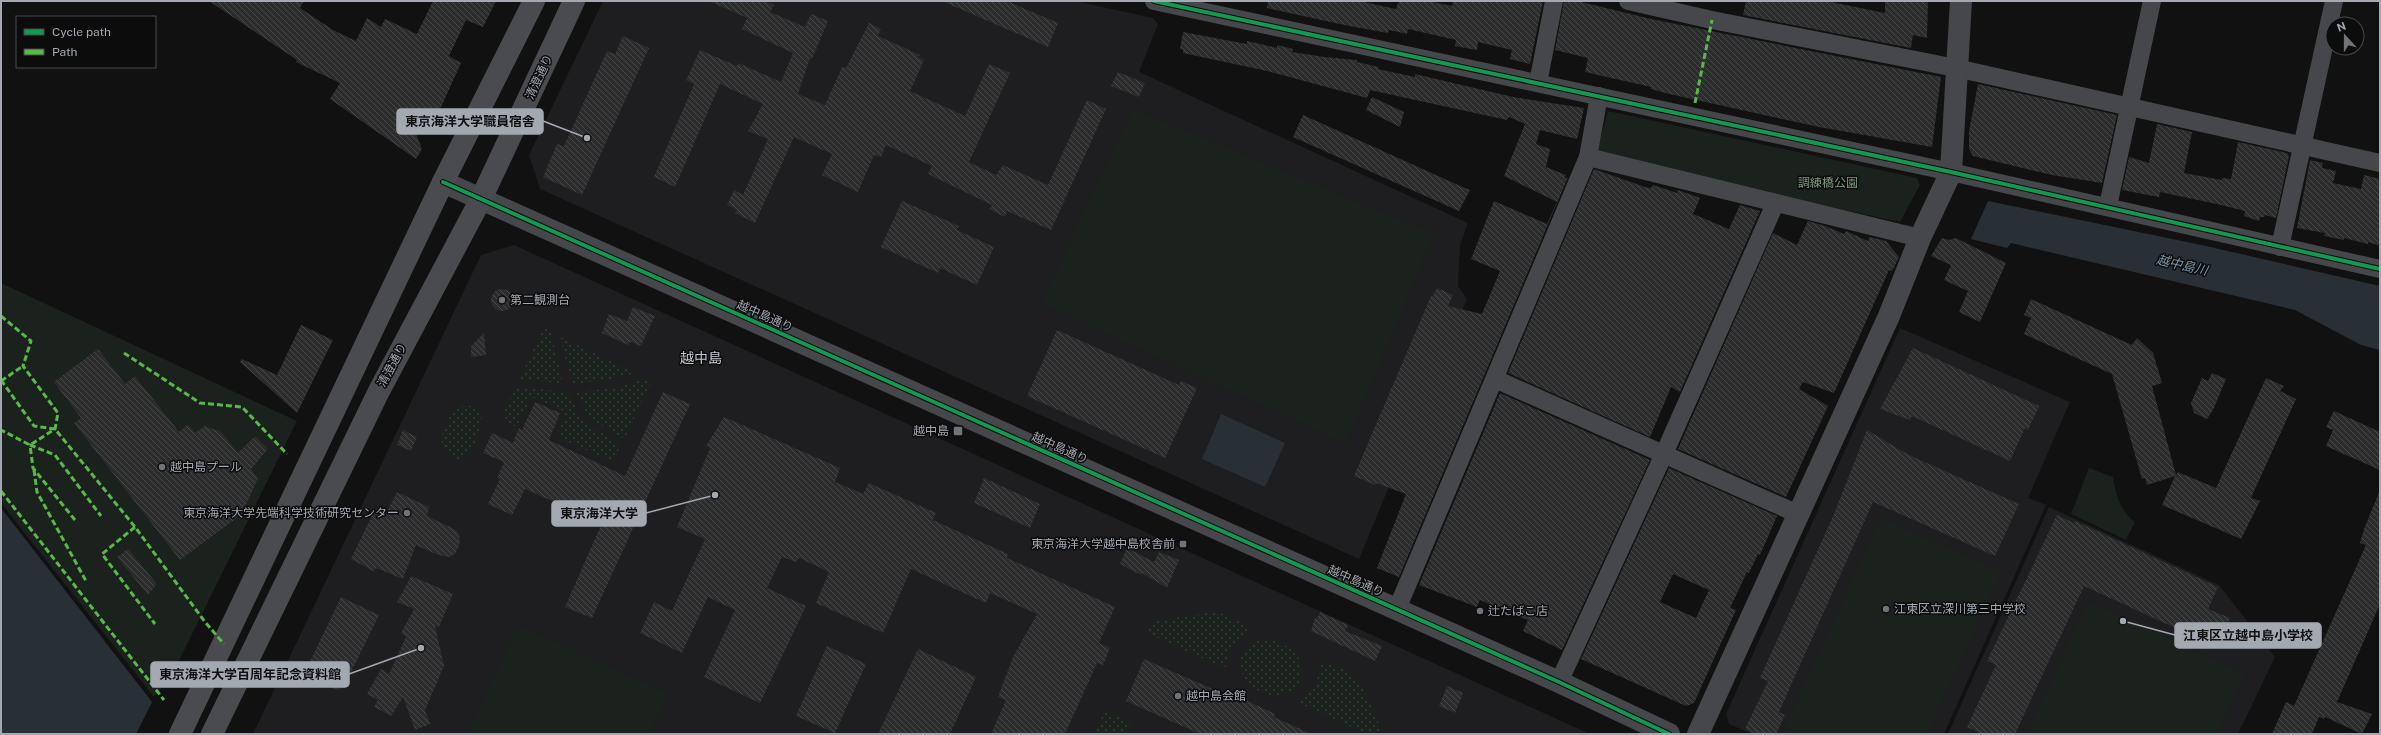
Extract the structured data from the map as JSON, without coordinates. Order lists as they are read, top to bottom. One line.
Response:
{"streets":{"main road":["清澄通り"],"street":["越中島通り"]},"crossings":[["清澄通り","越中島通り"]],"districts":["越中島"],"water":["越中島川"],"parks":["調練橋公園"],"places":{"other":["東京海洋大学職員宿舎","第二観測台","越中島プール","東京海洋大学","東京海洋大学先端科学技術研究センター","江東区立深川第三中学校","辻たばこ店","江東区立越中島小学校","東京海洋大学百周年記念資料館","越中島会館"],"transit":["越中島","東京海洋大学越中島校舎前"]},"legend":["Cycle path","Path"],"north":"top"}
